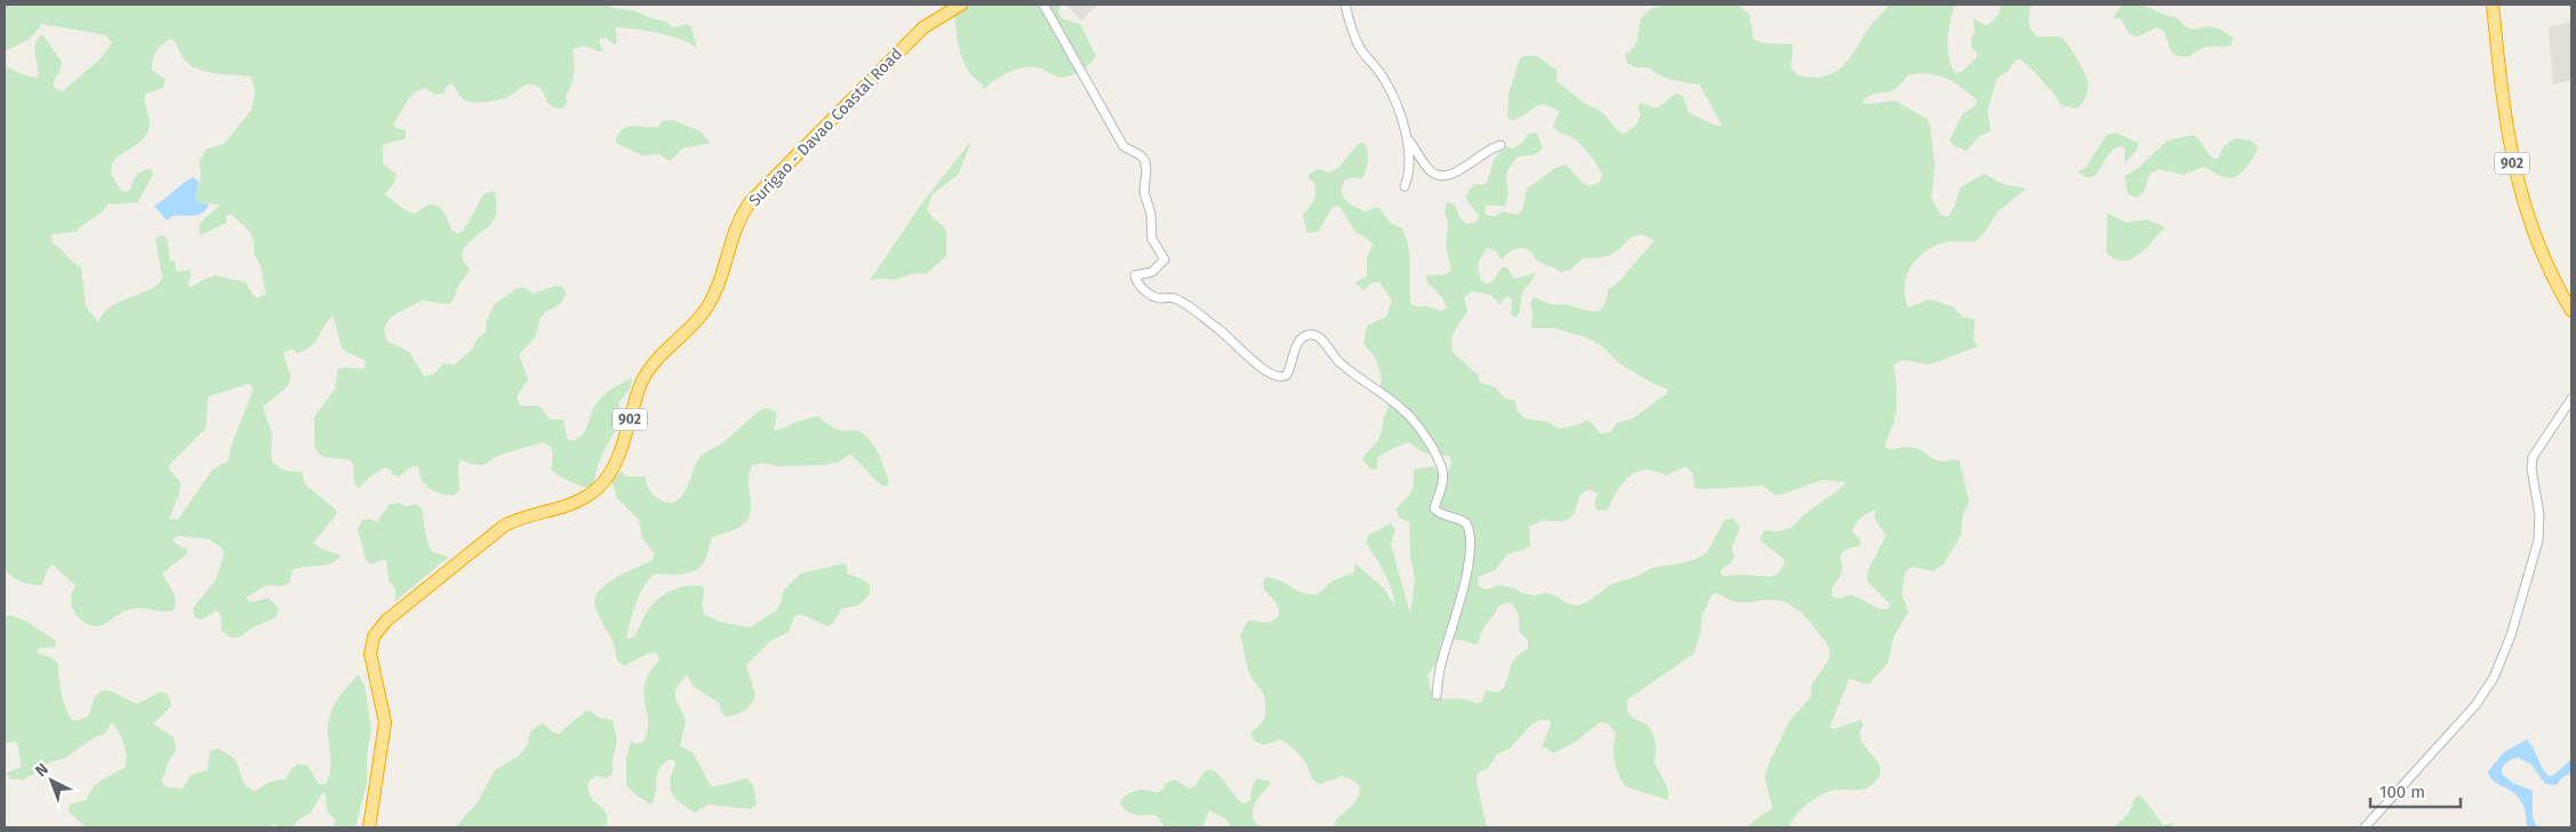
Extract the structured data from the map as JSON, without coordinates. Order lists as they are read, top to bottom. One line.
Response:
{"streets":{"highway":["Surigao - Davao Coastal Road","902"]},"scale_bar":"100 m","north":"top left"}
